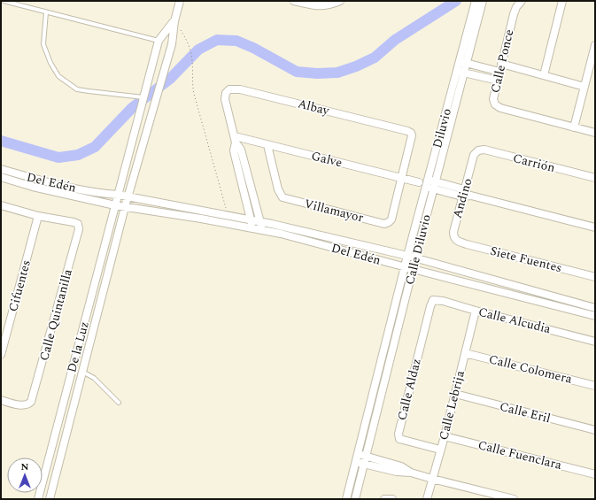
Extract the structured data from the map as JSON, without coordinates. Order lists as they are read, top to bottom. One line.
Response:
{"streets":{"street":["Calle Ponce","Albay","Galve","Carrión","Del Edén","Andino","Villamayor","Calle Diluvio","Siete Fuentes","Cifuentes","Calle Quintanilla","Calle Alcudia","De la Luz","Calle Colomera","Calle Aldaz","Calle Lebrija","Calle Eril","Calle Fuenclara"]},"crossings":[["Albay","Galve"],["Albay","Del Edén"],["Albay","Villamayor"],["Galve","Villamayor"],["Carrión","Andino"],["Del Edén","Calle Diluvio"],["Del Edén","De la Luz"],["Andino","Siete Fuentes"],["Cifuentes","Calle Quintanilla"],["Calle Alcudia","Calle Aldaz"],["Calle Alcudia","Calle Lebrija"],["Calle Colomera","Calle Lebrija"],["Calle Aldaz","Calle Lebrija"],["Calle Lebrija","Calle Eril"],["Calle Lebrija","Calle Fuenclara"]],"north":"top"}
